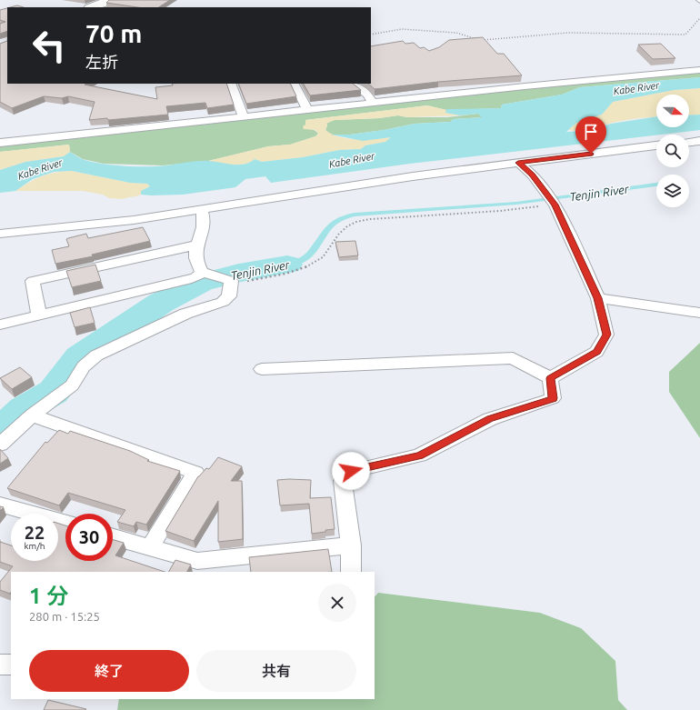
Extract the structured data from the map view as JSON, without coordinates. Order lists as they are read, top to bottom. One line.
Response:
{"water":["Kabe River","Tenjin River"],"north":"right","page":{"turn":["70 m","左折"],"speed":"22 km/h","limit":"30","heading":["1 分","280 m · 15:25"],"buttons":["終了","共有"]}}
